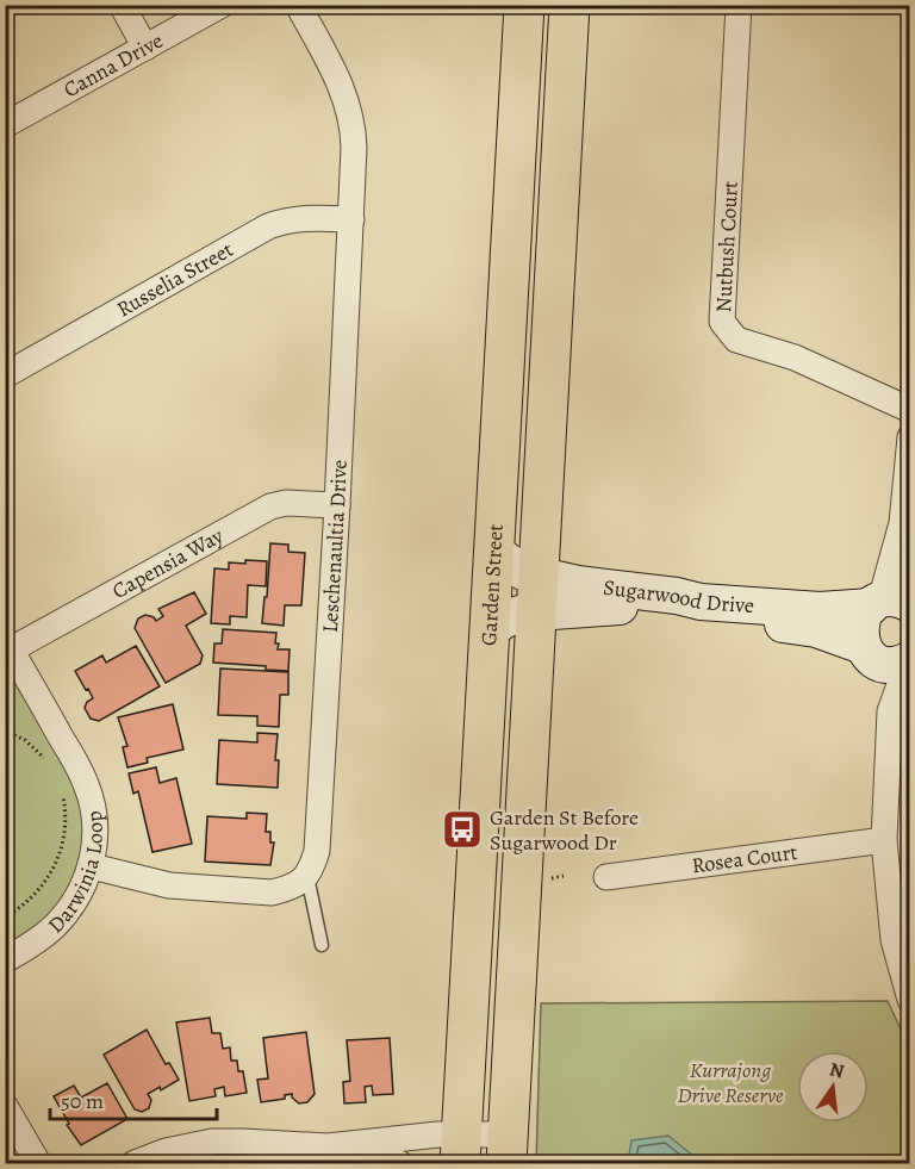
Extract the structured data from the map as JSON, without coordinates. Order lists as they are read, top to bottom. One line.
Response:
{"streets":{"main road":["Garden Street"],"street":["Canna Drive","Nutbush Court","Russelia Street","Leschenaultia Drive","Capensia Way","Sugarwood Drive","Rosea Court","Darwinia Loop"]},"crossings":[["Russelia Street","Leschenaultia Drive"],["Leschenaultia Drive","Capensia Way"],["Capensia Way","Darwinia Loop"],["Garden Street","Sugarwood Drive"]],"parks":["Kurrajong Drive Reserve"],"places":{"bus stop":["Garden St Before Sugarwood Dr"]},"scale_bar":"50 m","north":"top"}
